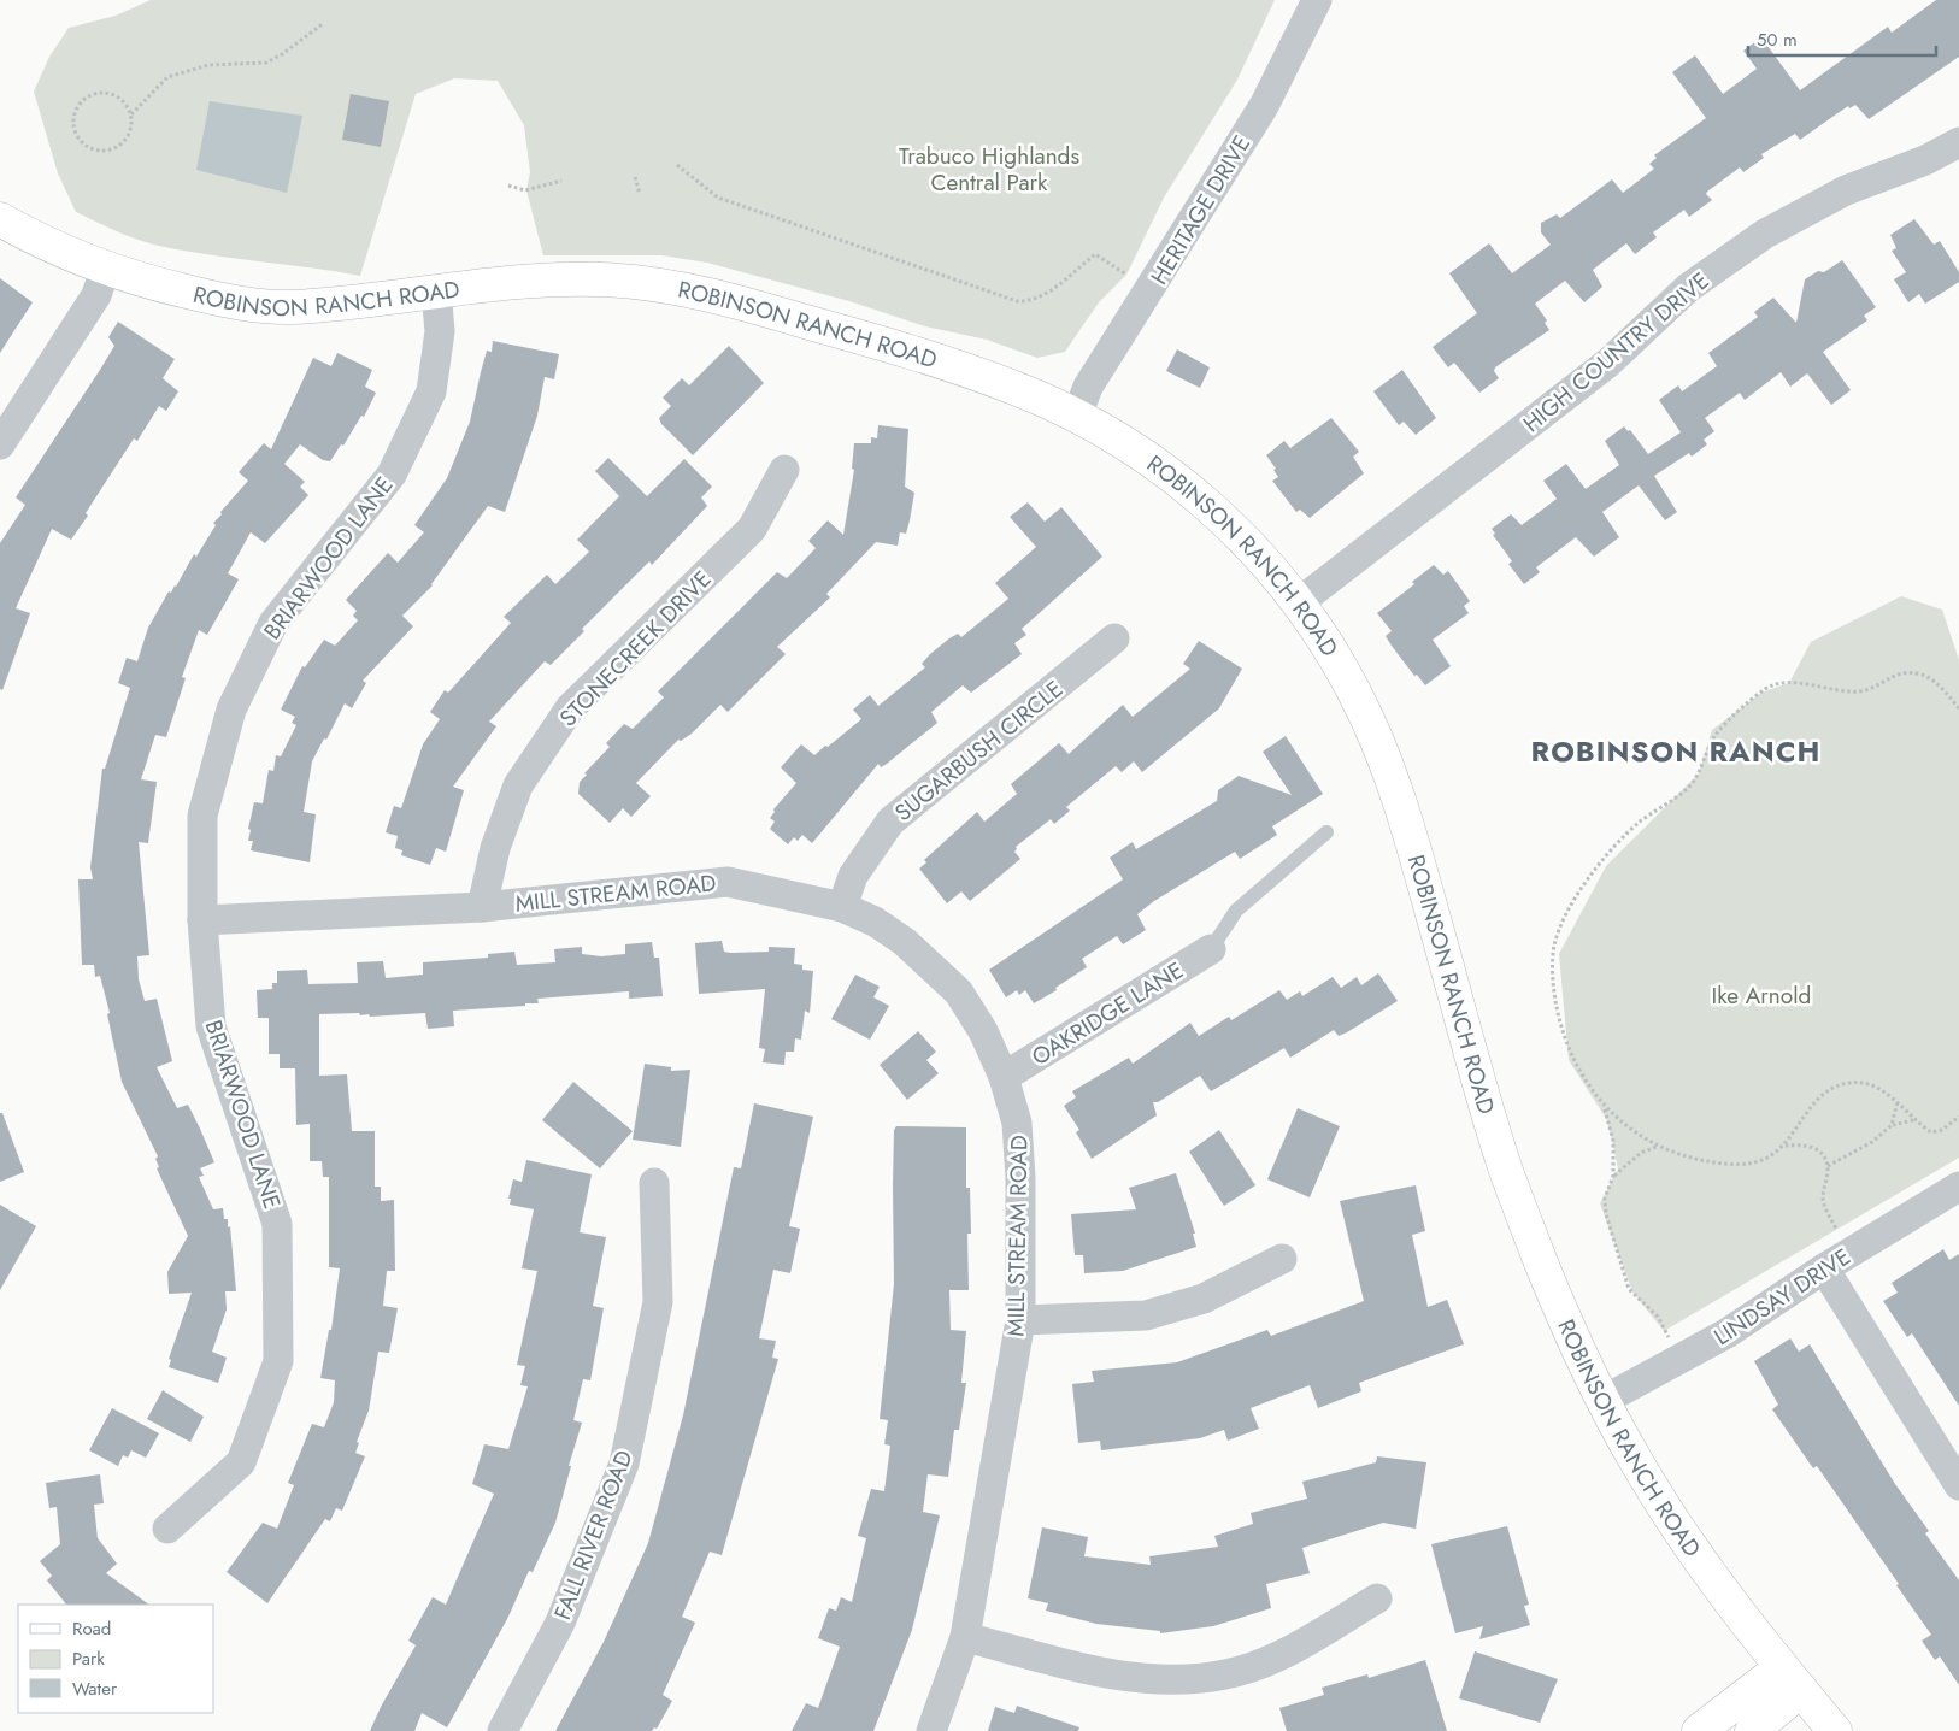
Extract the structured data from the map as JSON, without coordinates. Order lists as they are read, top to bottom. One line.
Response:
{"streets":{"street":["HERITAGE DRIVE","ROBINSON RANCH ROAD","HIGH COUNTRY DRIVE","BRIARWOOD LANE","STONECREEK DRIVE","SUGARBUSH CIRCLE","MILL STREAM ROAD","OAKRIDGE LANE","LINDSAY DRIVE","FALL RIVER ROAD"]},"crossings":[["HERITAGE DRIVE","ROBINSON RANCH ROAD"],["ROBINSON RANCH ROAD","HIGH COUNTRY DRIVE"],["ROBINSON RANCH ROAD","BRIARWOOD LANE"],["ROBINSON RANCH ROAD","LINDSAY DRIVE"],["BRIARWOOD LANE","MILL STREAM ROAD"],["STONECREEK DRIVE","MILL STREAM ROAD"],["SUGARBUSH CIRCLE","MILL STREAM ROAD"],["MILL STREAM ROAD","OAKRIDGE LANE"]],"districts":["ROBINSON RANCH"],"parks":["Trabuco Highlands Central Park","Ike Arnold"],"legend":["Road","Park","Water"],"scale_bar":"50 m"}
